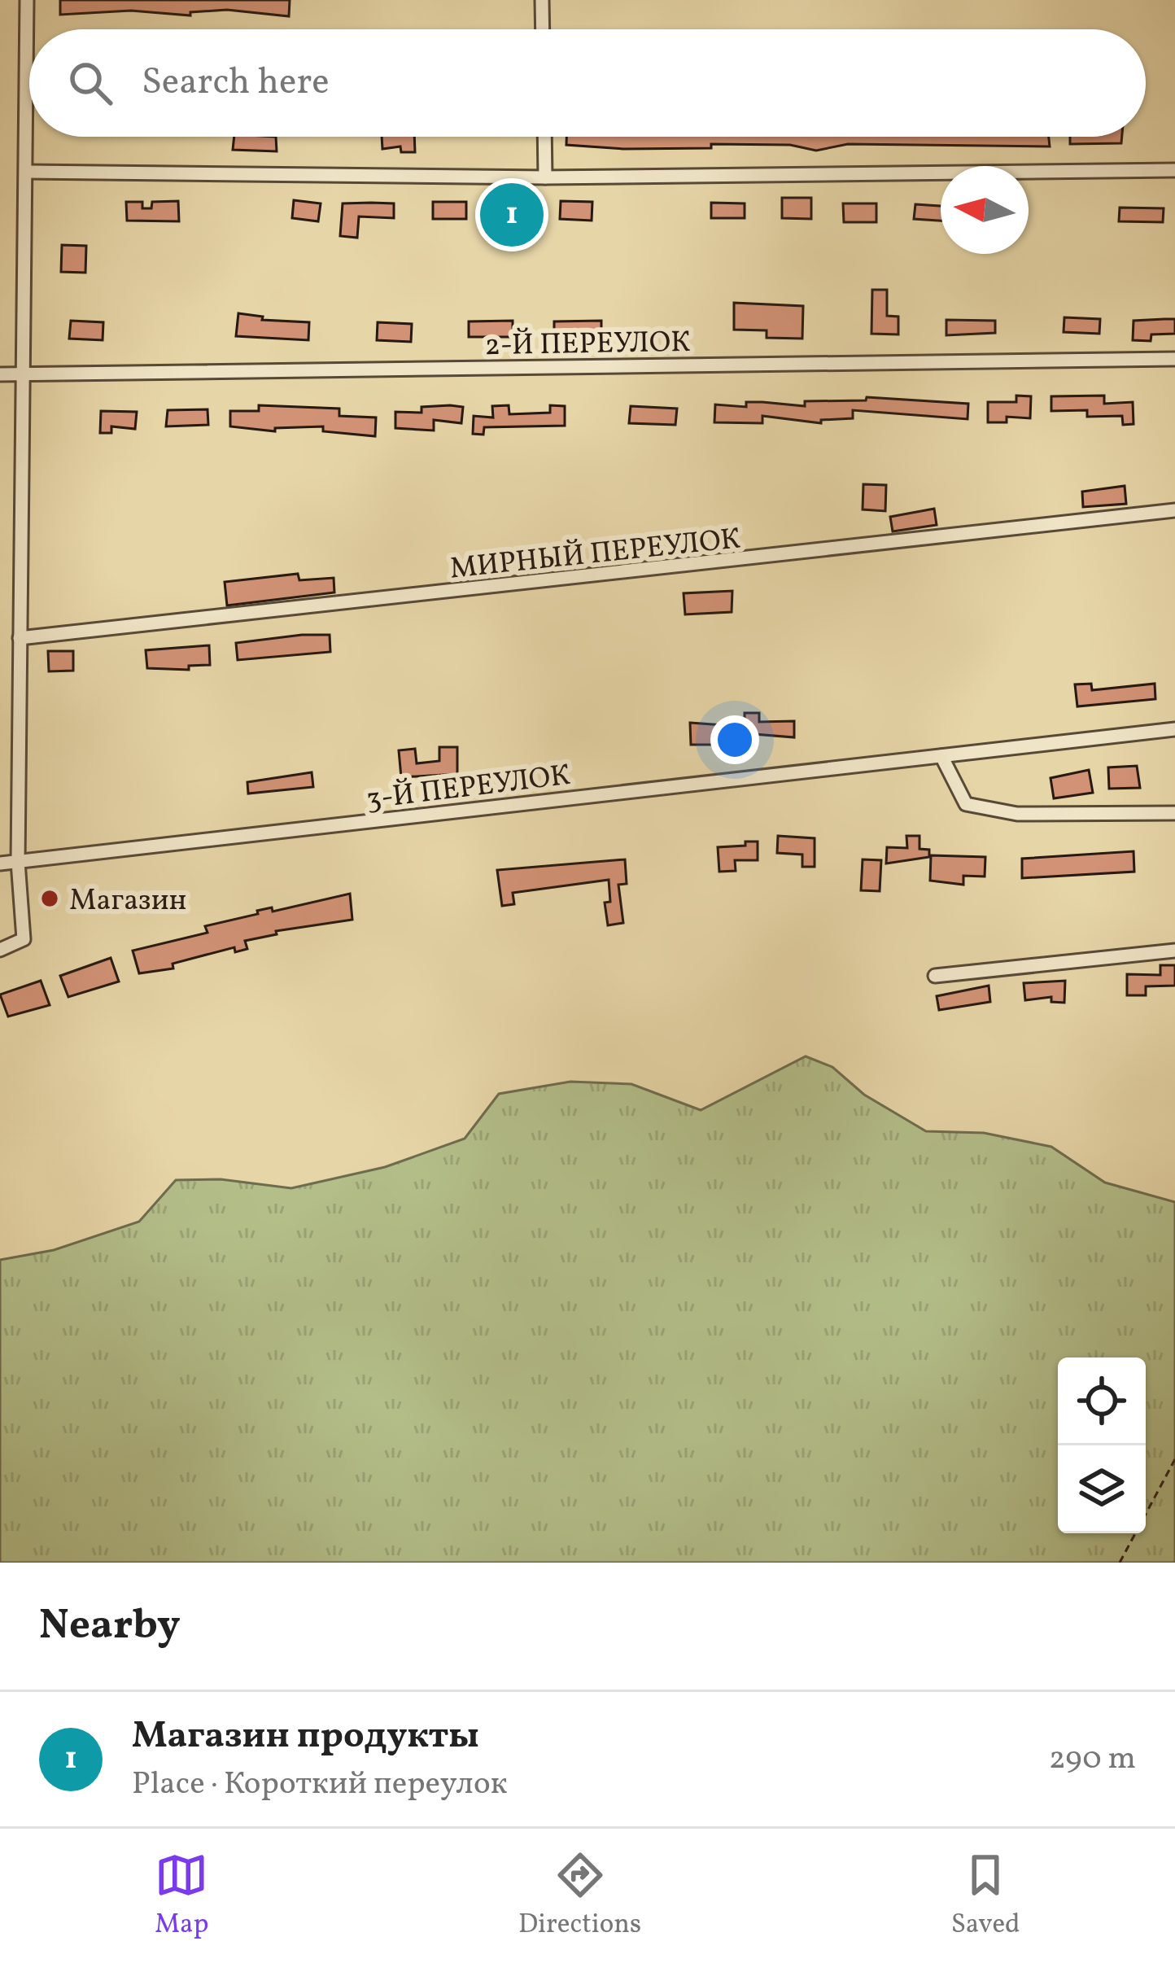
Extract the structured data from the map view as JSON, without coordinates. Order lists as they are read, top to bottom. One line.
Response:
{"streets":{"street":["2-Й ПЕРЕУЛОК","МИРНЫЙ ПЕРЕУЛОК","3-Й ПЕРЕУЛОК"]},"places":["Магазин"],"north":"left","page":{"search":"Search here","pins":"1","heading":"Nearby","list":[{"mark":"1","name":"Магазин продукты","note":"Place · Короткий переулок","value":"290 m"}],"nav":["Map","Directions","Saved"]}}
